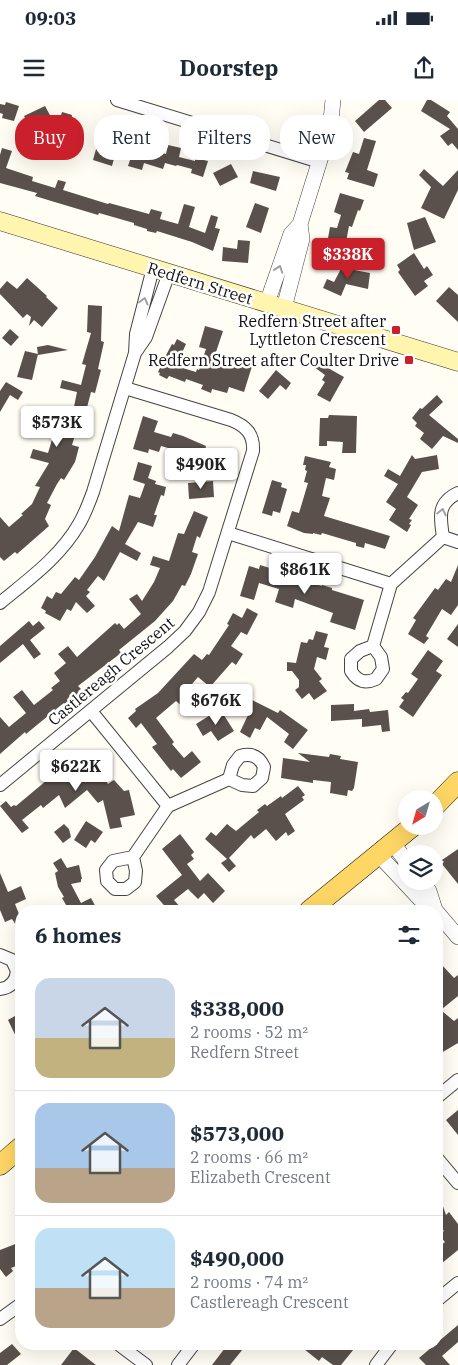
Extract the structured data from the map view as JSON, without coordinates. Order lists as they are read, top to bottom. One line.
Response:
{"streets":{"main road":["Redfern Street"],"street":["Castlereagh Crescent"]},"places":{"transit":["Redfern Street after Lyttleton Crescent","Redfern Street after Coulter Drive"]},"north":"bottom left","page":{"status":"09:03","header":"Doorstep","chip":["Buy","Rent","Filters","New"],"price":["$338K","$573K","$490K","$861K","$676K","$622K"],"heading":"6 homes","list":[{"name":"$338,000","note":"2 rooms · 52 m² · Redfern Street"},{"name":"$573,000","note":"2 rooms · 66 m² · Elizabeth Crescent"},{"name":"$490,000","note":"2 rooms · 74 m² · Castlereagh Crescent"}]}}
